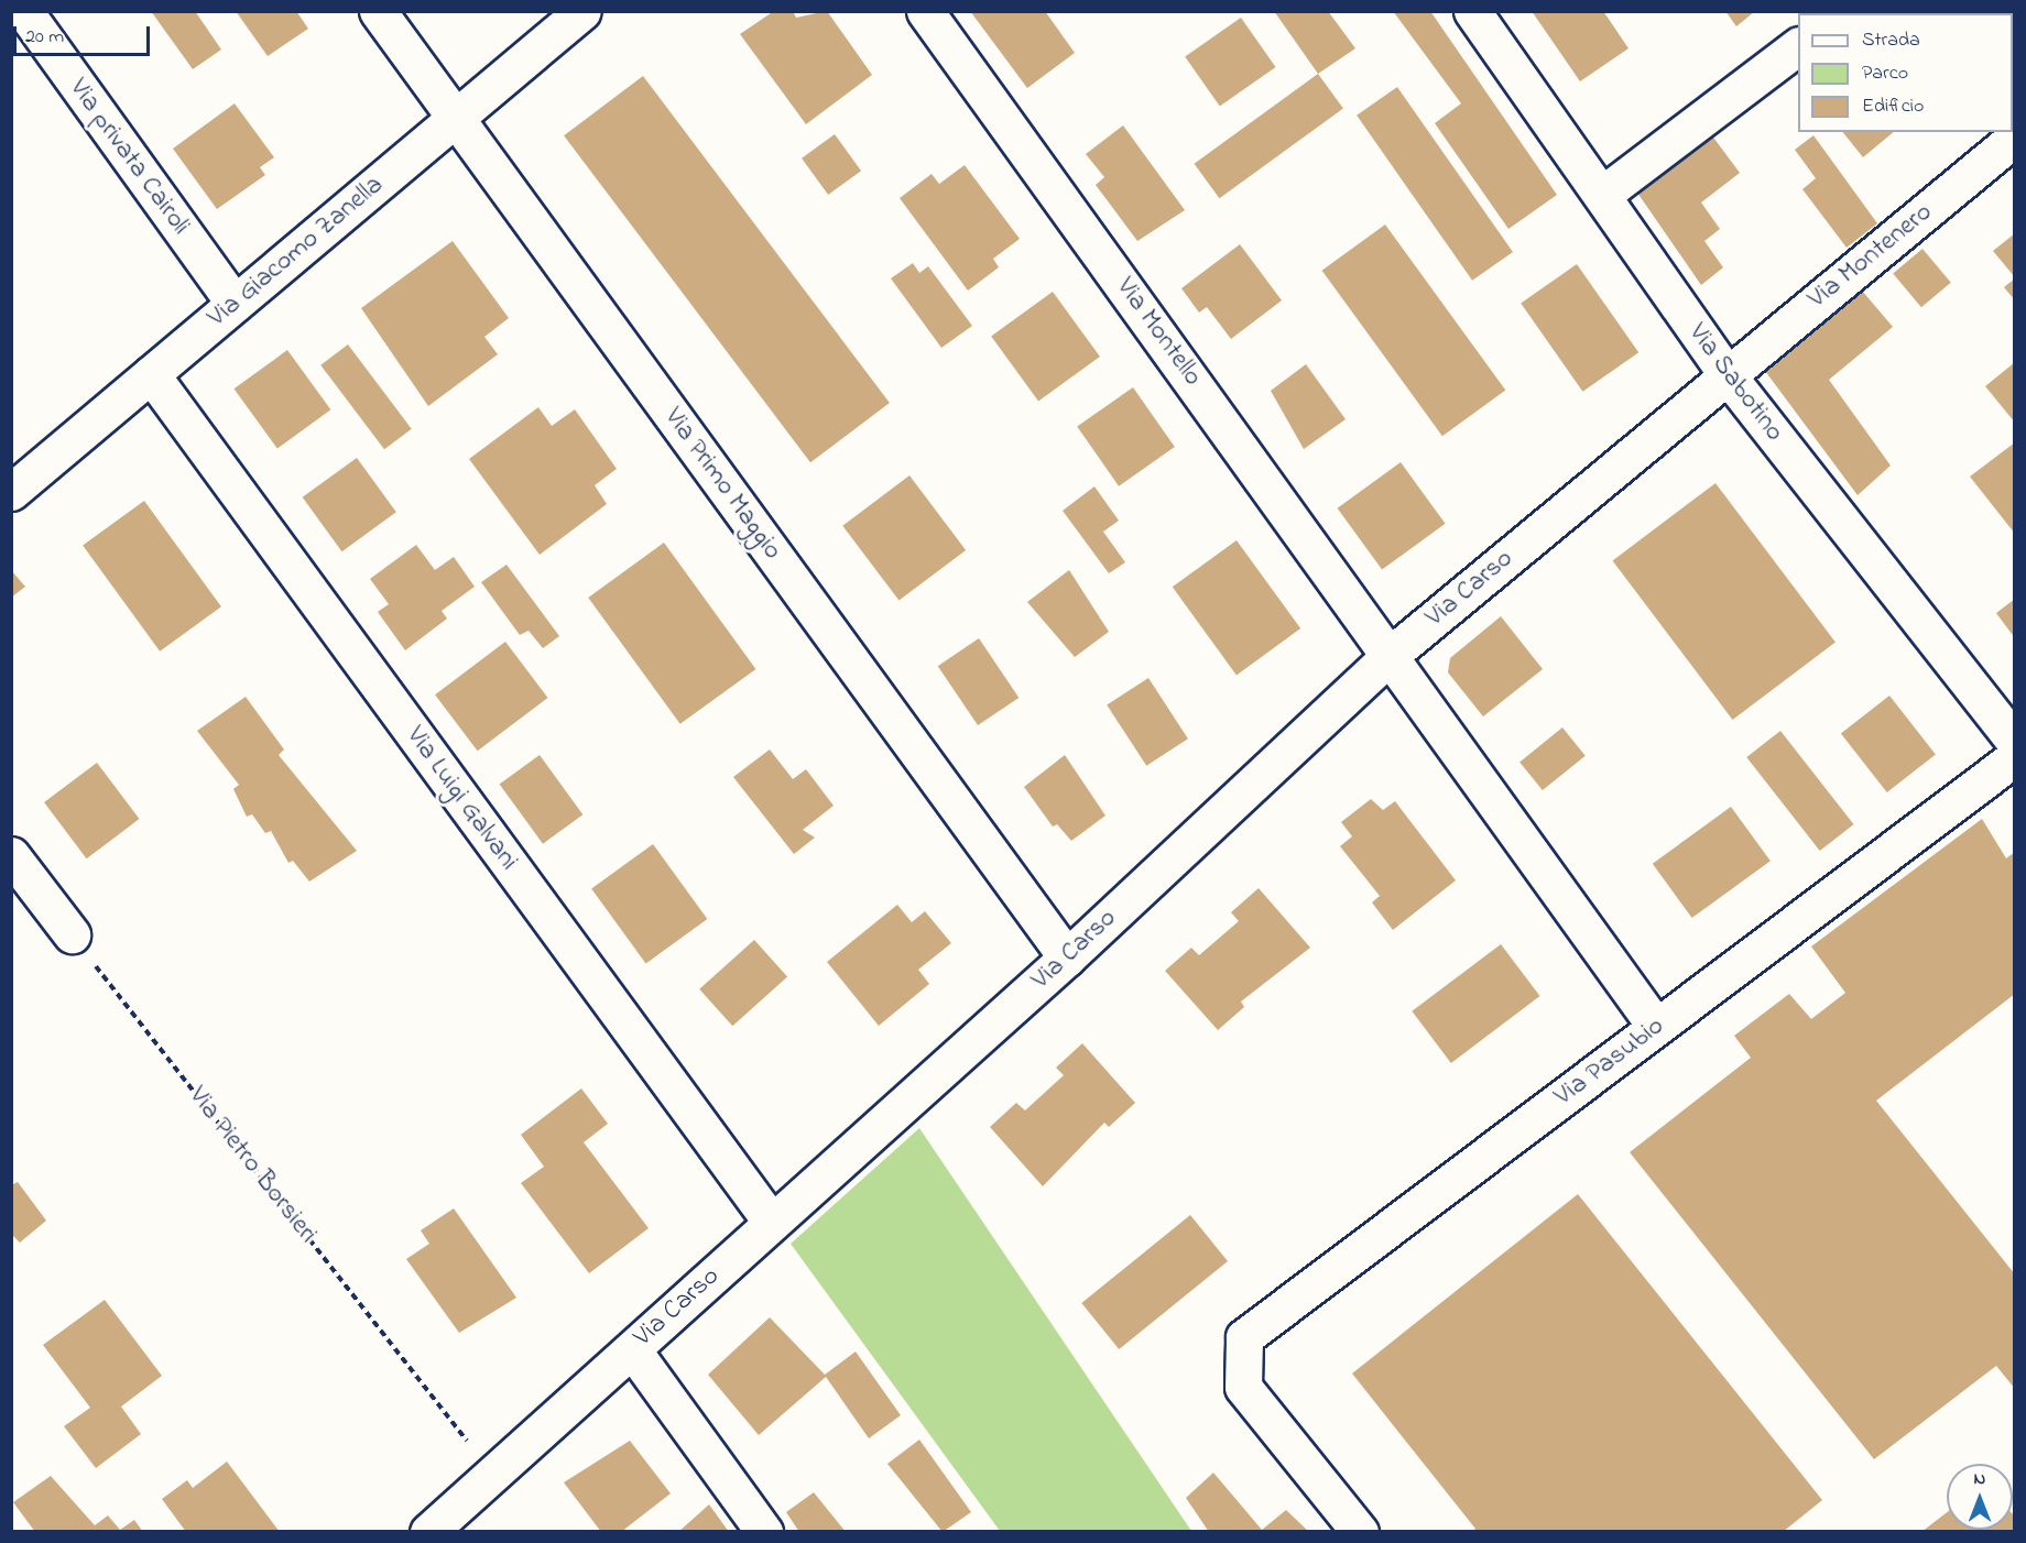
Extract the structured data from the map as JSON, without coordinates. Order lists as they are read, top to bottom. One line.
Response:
{"streets":{"street":["Via privata Cairoli","Via Giacomo Zanella","Via Montenero","Via Montello","Via Sabotino","Via Primo Maggio","Via Carso","Via Luigi Galvani","Via Pasubio"],"path":["Via Pietro Borsieri"]},"crossings":[["Via privata Cairoli","Via Giacomo Zanella"],["Via Giacomo Zanella","Via Primo Maggio"],["Via Giacomo Zanella","Via Luigi Galvani"],["Via Montenero","Via Sabotino"],["Via Montenero","Via Carso"],["Via Montello","Via Carso"],["Via Montello","Via Pasubio"],["Via Sabotino","Via Carso"],["Via Primo Maggio","Via Carso"],["Via Carso","Via Luigi Galvani"],["Via Carso","Via Pietro Borsieri"]],"legend":["Strada","Parco","Edificio"],"scale_bar":"20 m","north":"top"}
